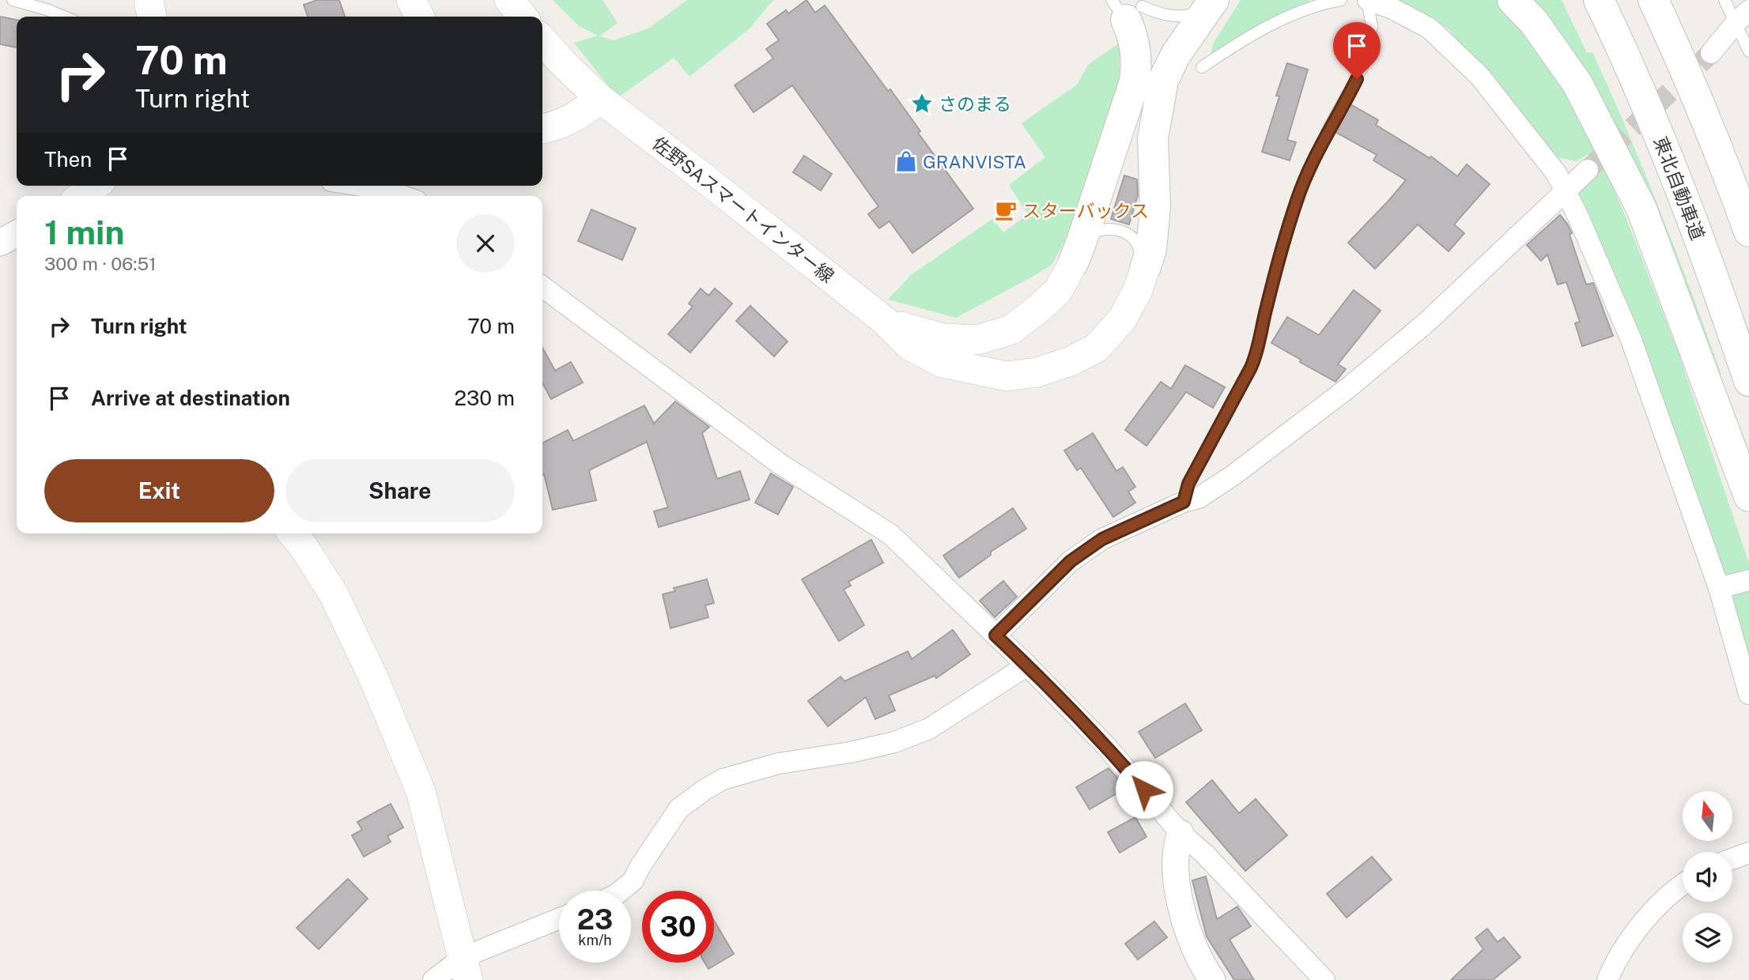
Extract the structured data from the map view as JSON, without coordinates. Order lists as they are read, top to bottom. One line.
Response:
{"streets":{"highway":["東北自動車道"],"main road":["佐野SAスマートインター線"]},"places":{"place":["さのまる"],"shop":["GRANVISTA"],"cafe":["スターバックス"]},"north":"top","page":{"turn":["70 m","Turn right"],"then":"Then","heading":["1 min","300 m · 06:51"],"list":[{"name":"Turn right","value":"70 m"},{"name":"Arrive at destination","value":"230 m"}],"buttons":["Exit","Share"],"speed":"23 km/h","limit":"30"}}
